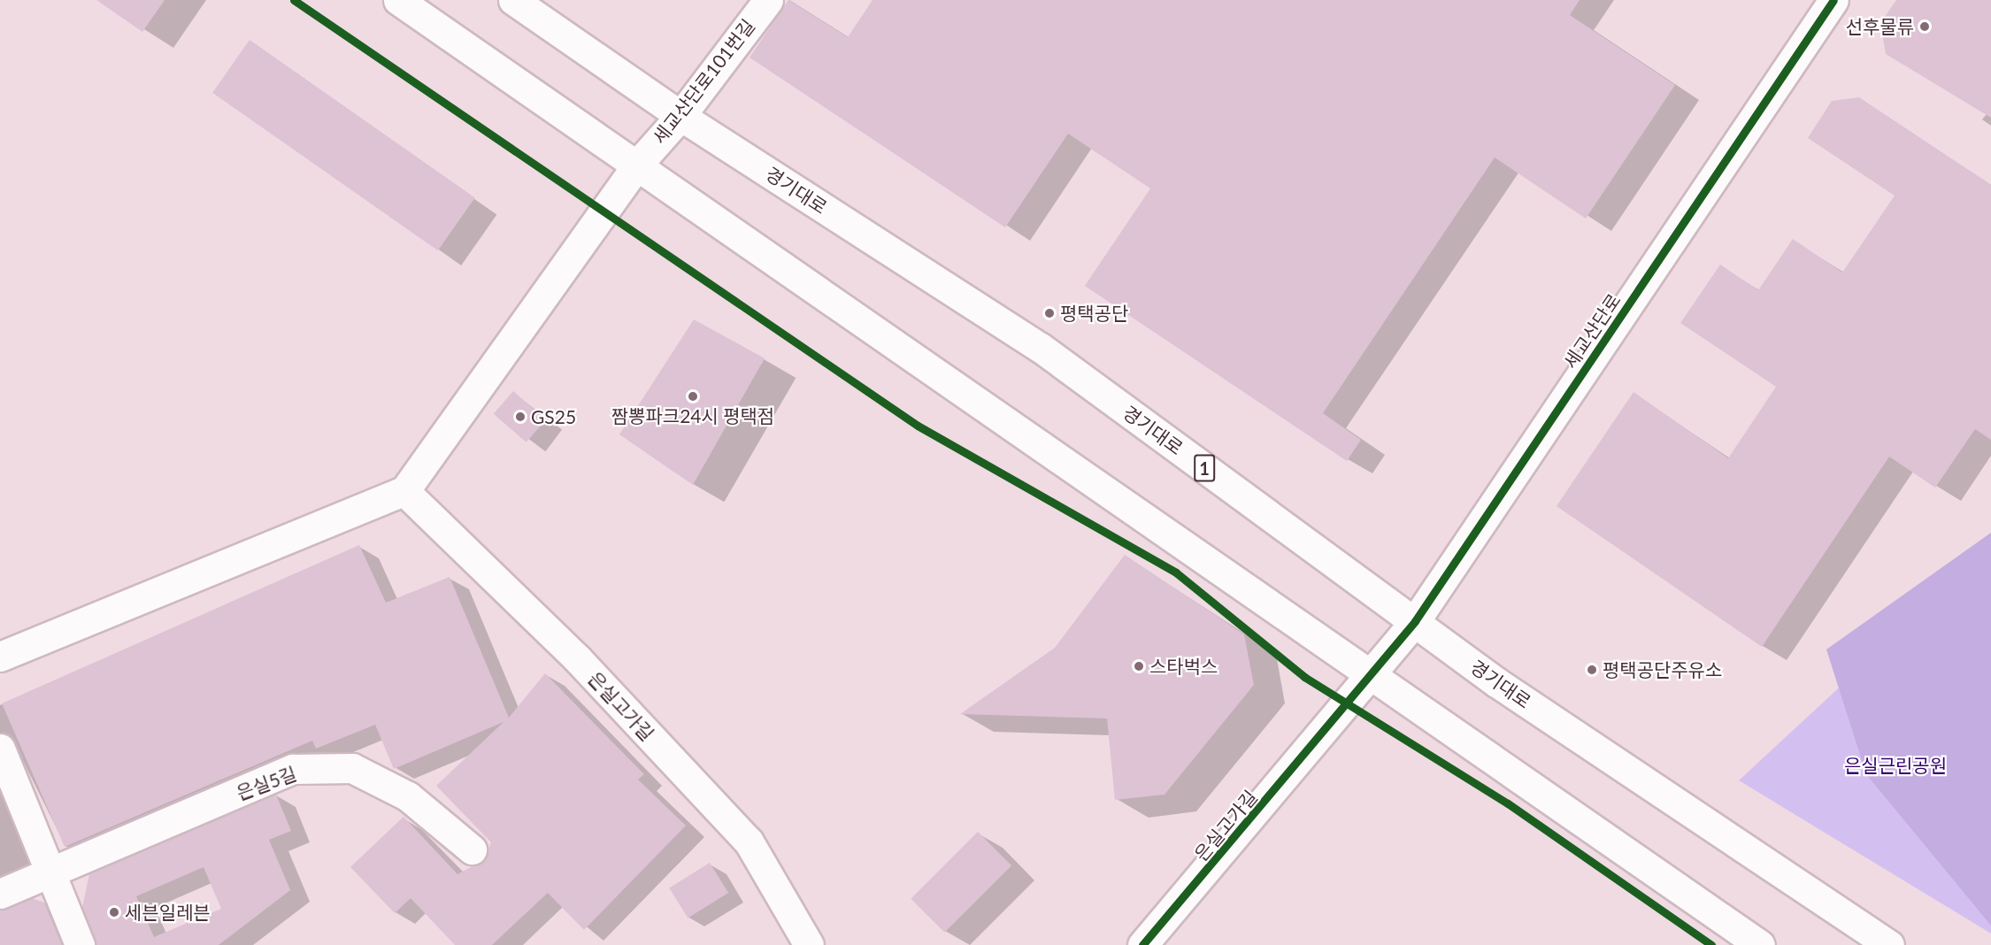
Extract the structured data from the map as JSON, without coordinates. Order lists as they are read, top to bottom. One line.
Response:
{"streets":{"street":["세교산단로101번길","경기대로","세교산단로","1","은실고가길","은실5길"]},"crossings":[["세교산단로101번길","경기대로"],["세교산단로101번길","은실고가길"],["경기대로","세교산단로"],["세교산단로","은실고가길"]],"parks":["은실근린공원"],"places":["선후물류","평택공단","짬뽕파크24시 평택점","GS25","스타벅스","평택공단주유소","세븐일레븐"]}
